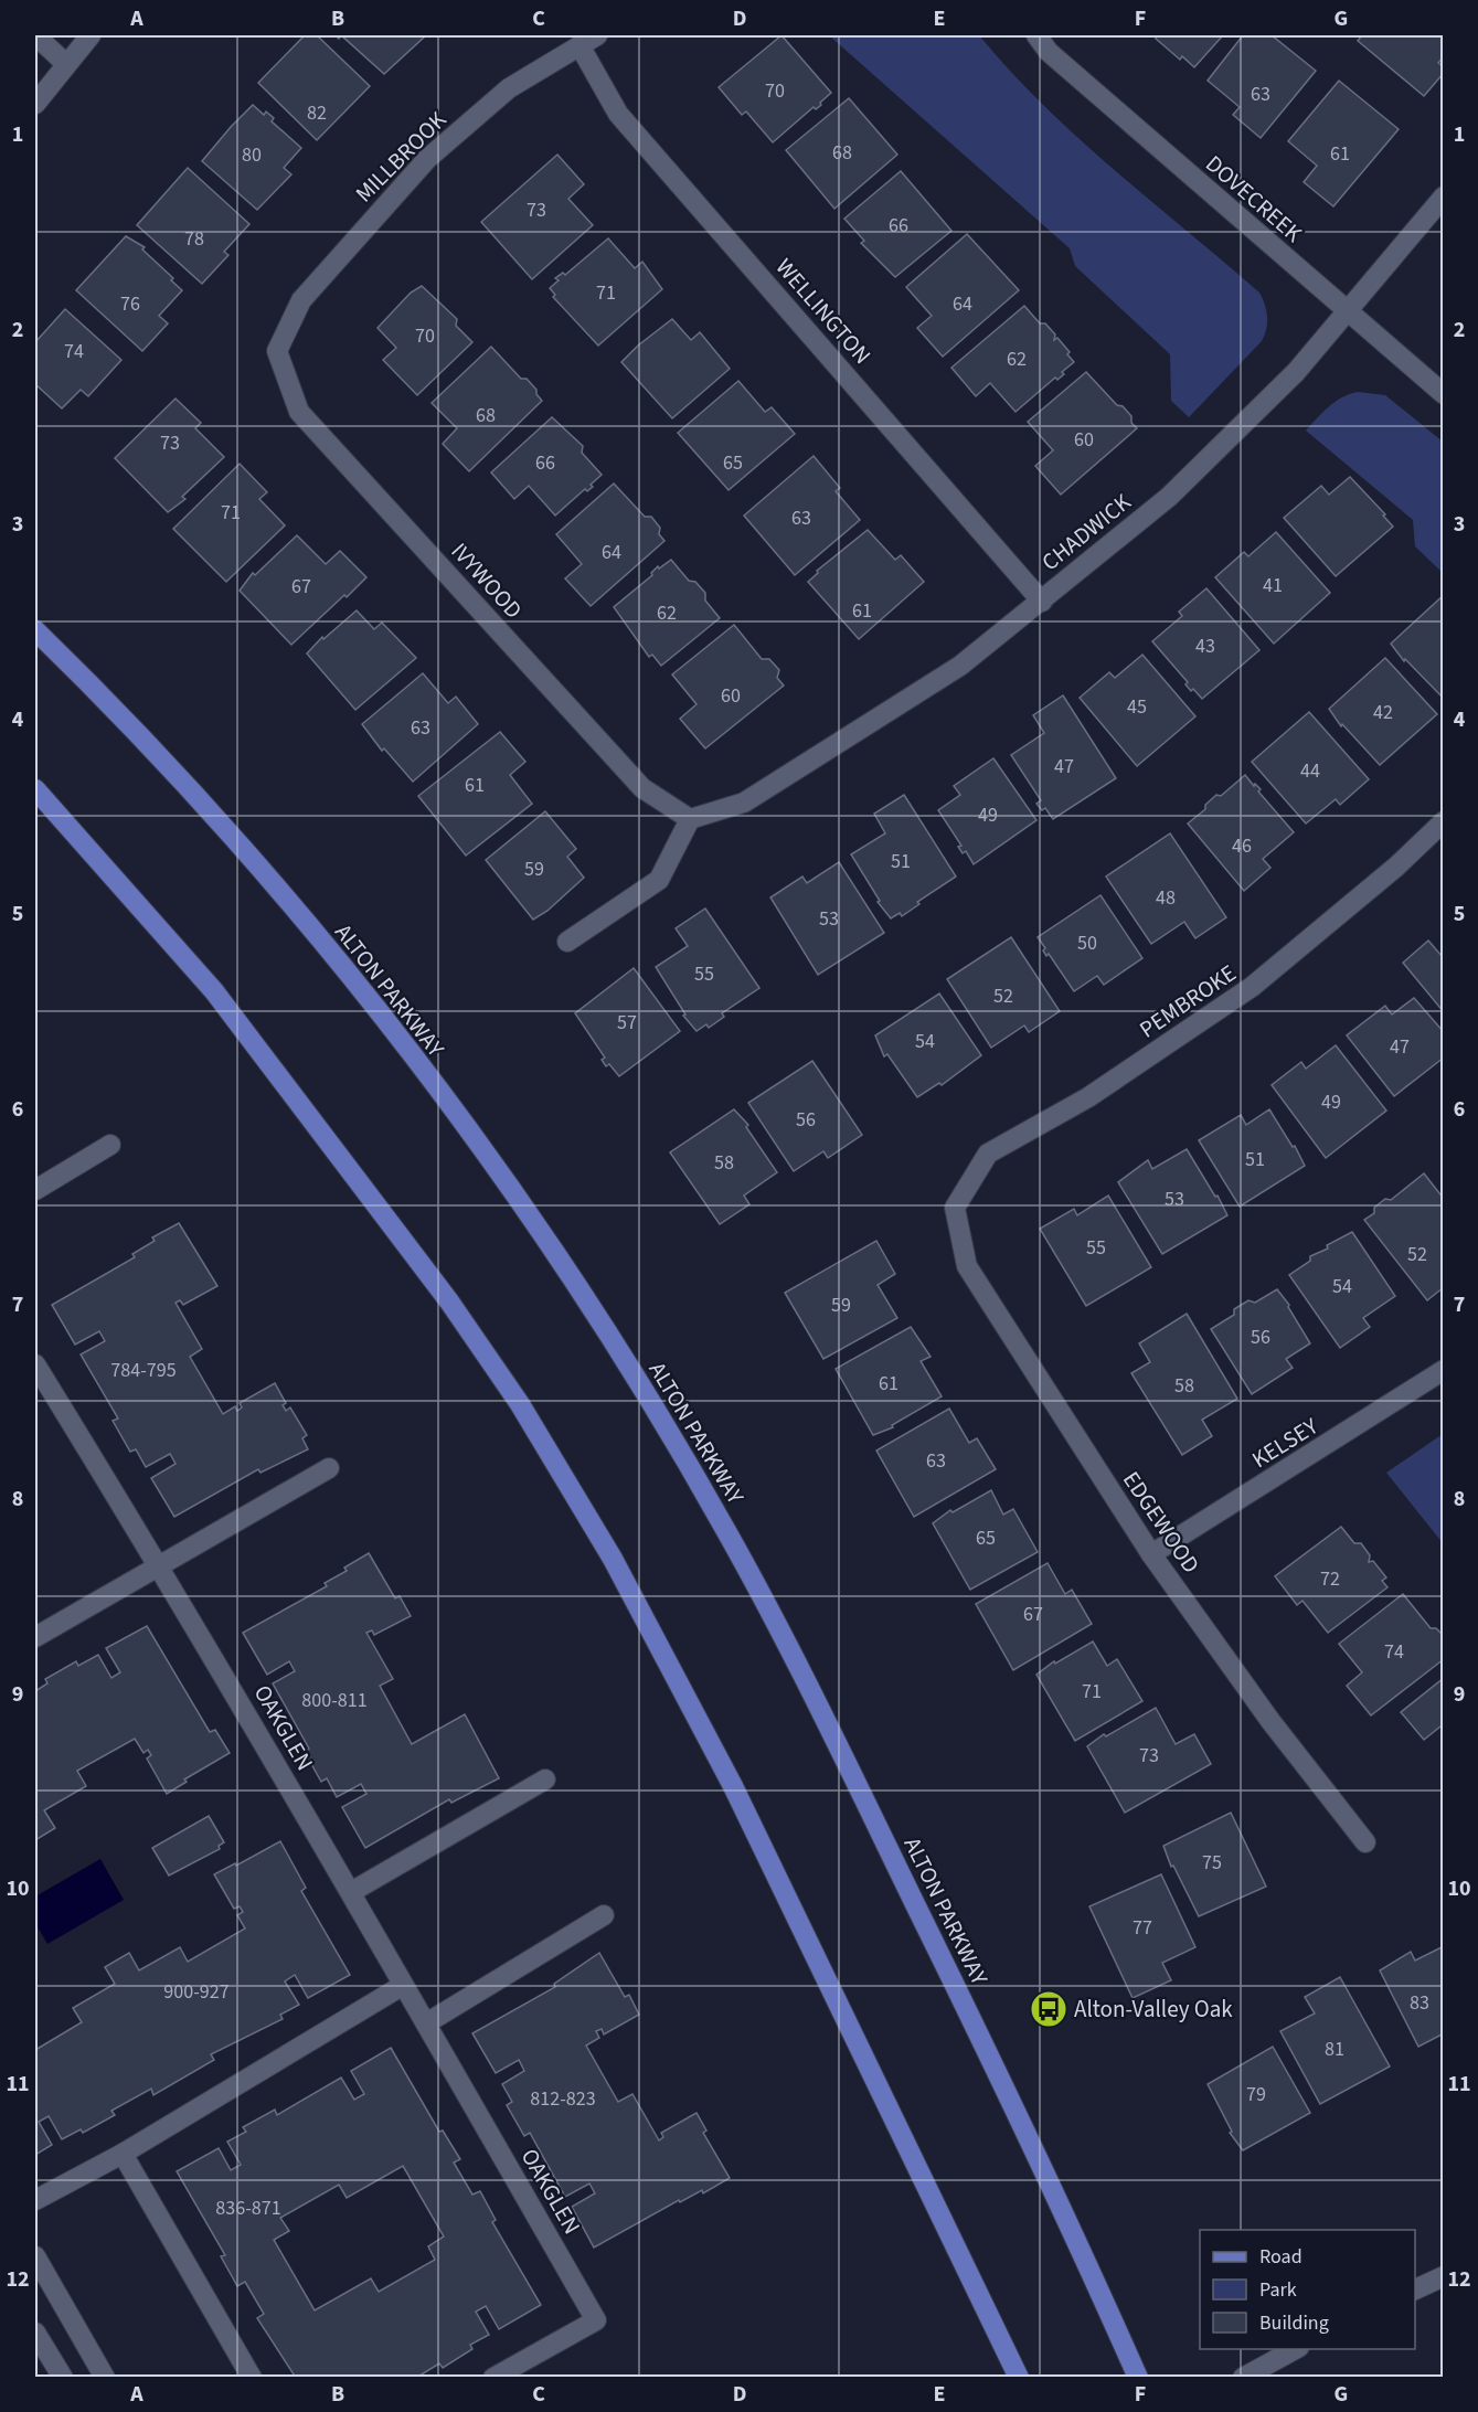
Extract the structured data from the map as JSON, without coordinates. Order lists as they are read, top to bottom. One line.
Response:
{"streets":{"main road":["ALTON PARKWAY"],"street":["MILLBROOK","DOVECREEK","WELLINGTON","CHADWICK","IVYWOOD","PEMBROKE","KELSEY","EDGEWOOD","OAKGLEN"]},"crossings":[["MILLBROOK","WELLINGTON"],["MILLBROOK","IVYWOOD"],["DOVECREEK","CHADWICK"],["WELLINGTON","CHADWICK"],["CHADWICK","IVYWOOD"],["PEMBROKE","EDGEWOOD"],["KELSEY","EDGEWOOD"]],"places":{"bus stop":["Alton-Valley Oak"]},"house_numbers":["70","63","82","68","61","80","73","66","78","71","76","64","70","74","62","68","60","73","66","65","71","63","64","41","67","61","62","43","60","45","42","63","47","44","61","49","46","51","59","48","53","50","55","52","57","54","47","49","56","51","58","53","55","52","54","59","56","784-795","61","58","63","65","72","67","74","71","800-811","73","75","77","900-927","83","81","79","812-823","836-871"],"legend":["Road","Park","Building"],"grid":{"columns":["A","B","C","D","E","F","G"],"rows":["1","2","3","4","5","6","7","8","9","10","11","12"]}}
